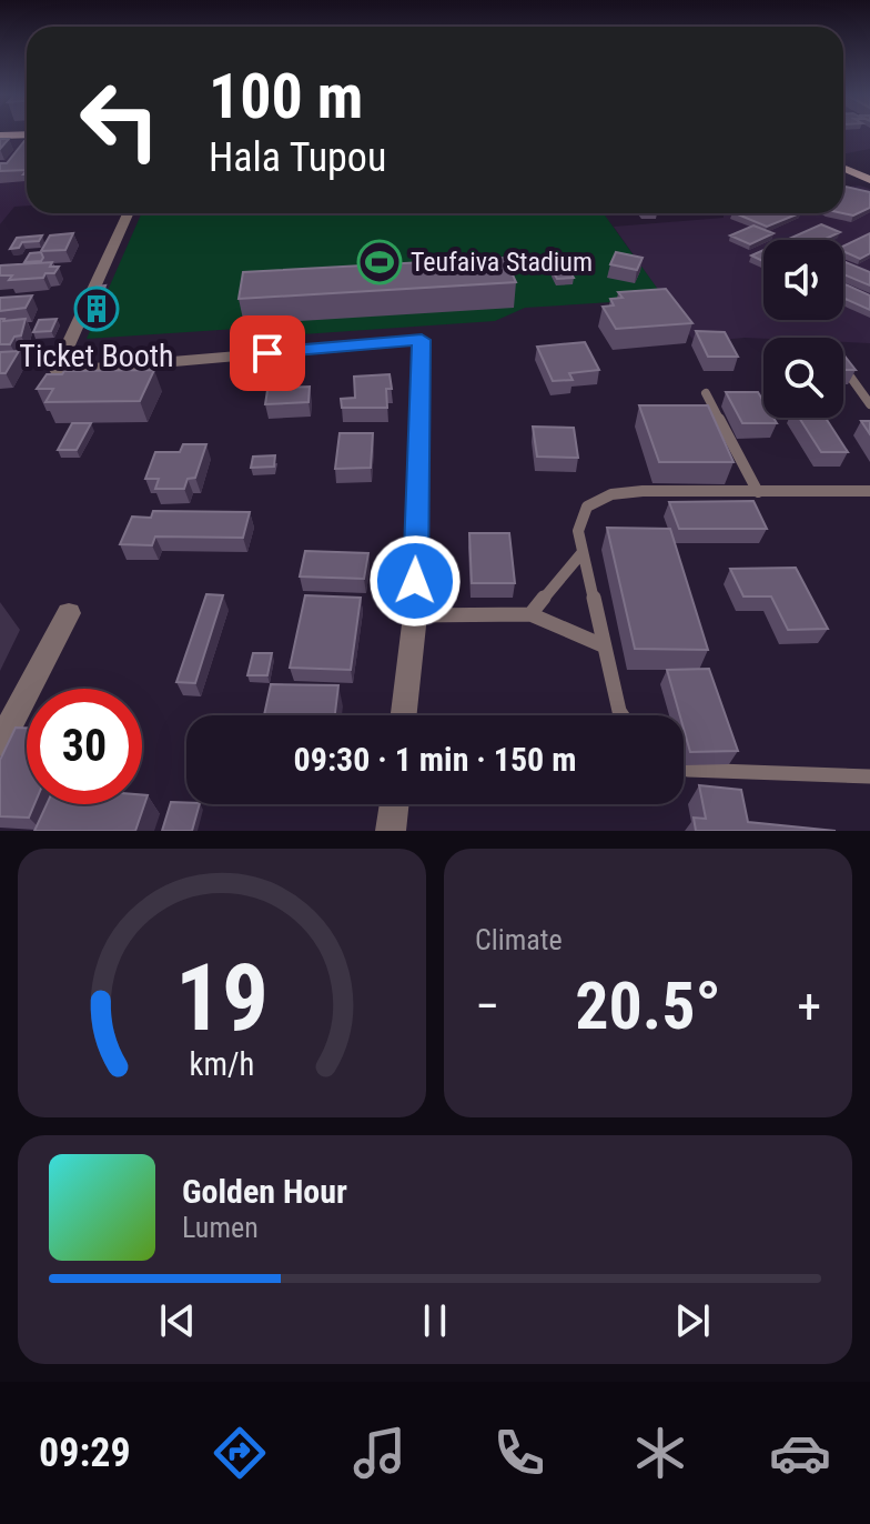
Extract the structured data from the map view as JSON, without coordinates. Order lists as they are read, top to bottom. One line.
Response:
{"places":{"sports":["Teufaiva Stadium"],"building":["Ticket Booth"]},"page":{"turn":["100 m","Hala Tupou"],"limit":"30","trip":"09:30 · 1 min · 150 m","tile":"Climate","heat":["−","20.5°","+"],"song":["Golden Hour","Lumen"],"tabs":"09:29","gauge":["19","km/h"]}}
